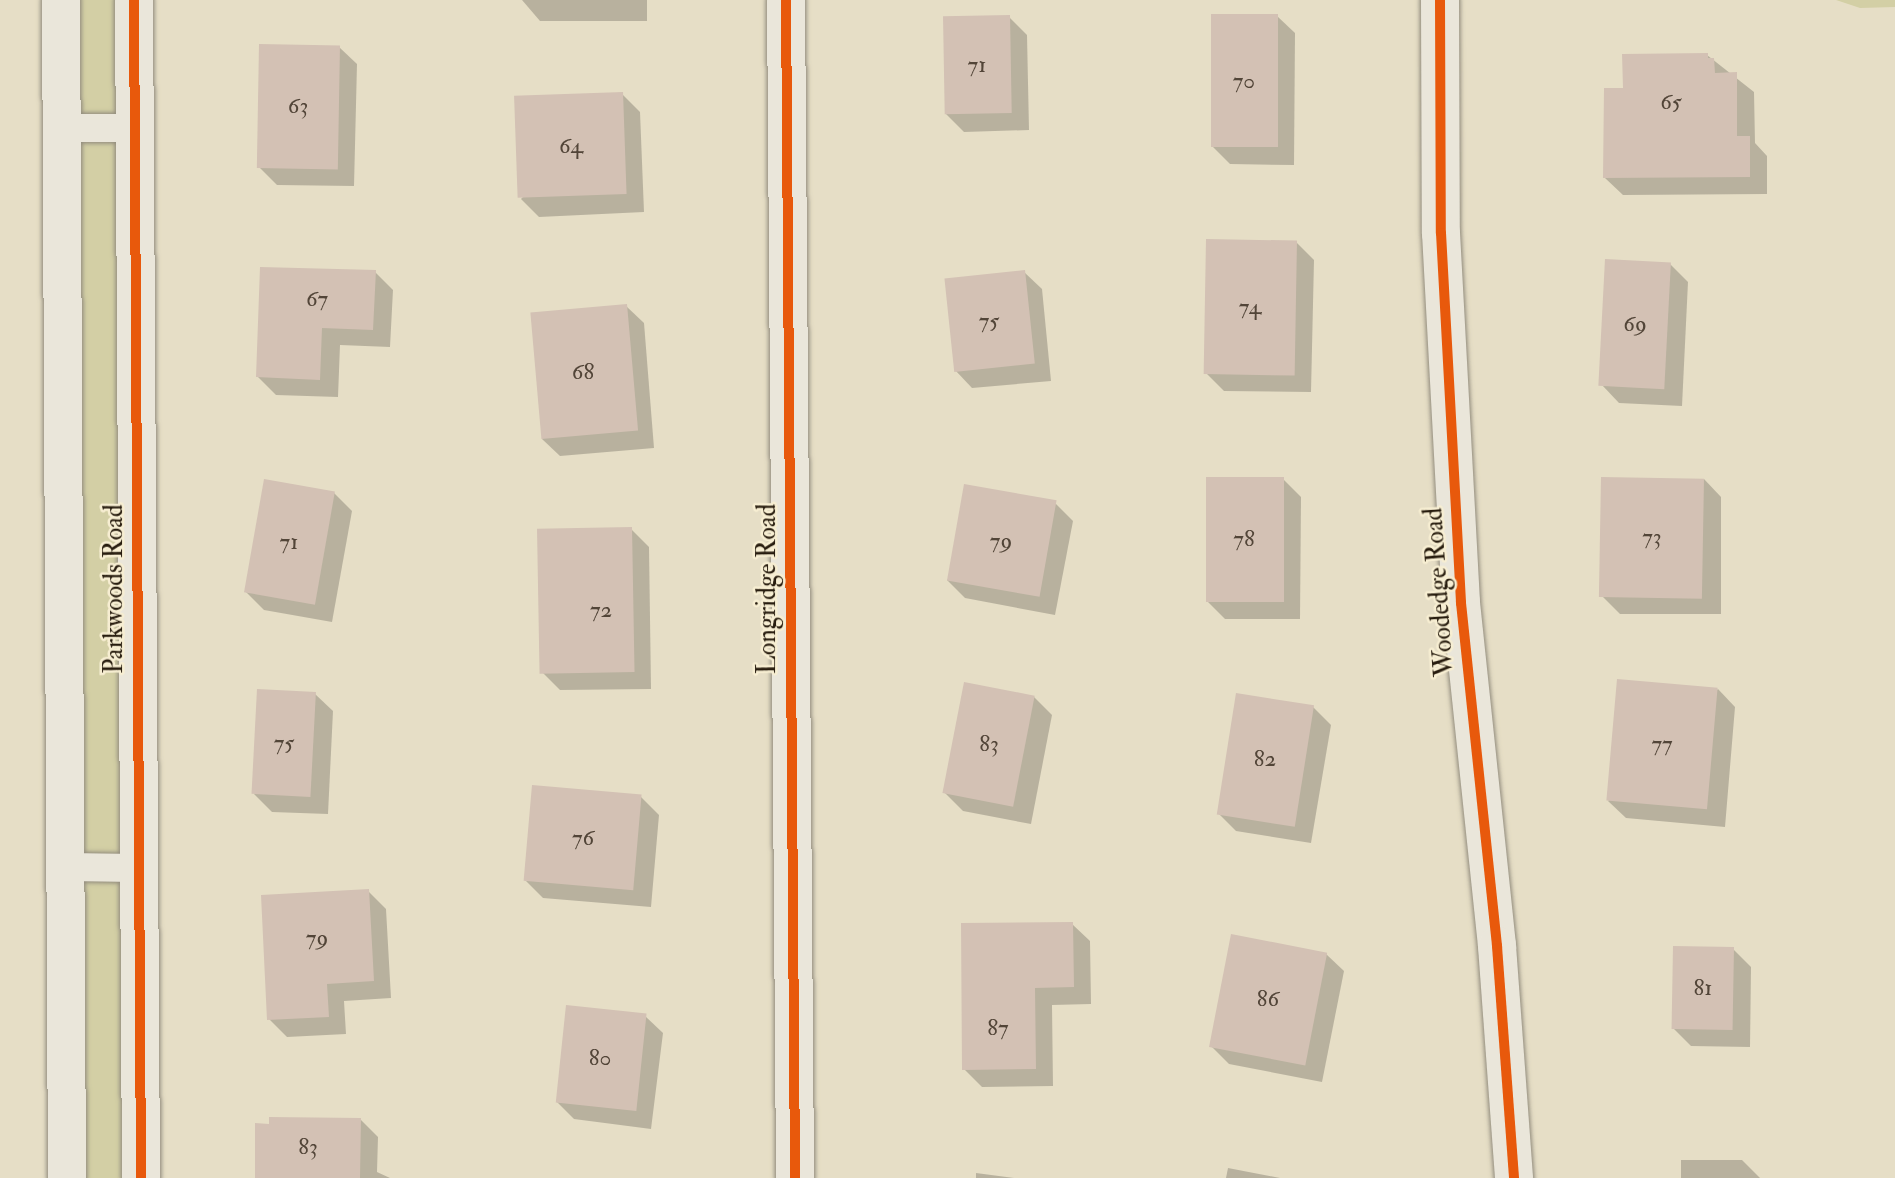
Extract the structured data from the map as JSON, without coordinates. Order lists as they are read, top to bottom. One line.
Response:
{"streets":{"street":["Parkwoods Road","Longridge Road","Woodedge Road"]},"house_numbers":["71","70","65","63","64","67","74","75","69","68","73","78","79","71","72","75","83","77","82","76","79","81","86","87","80","83"]}
